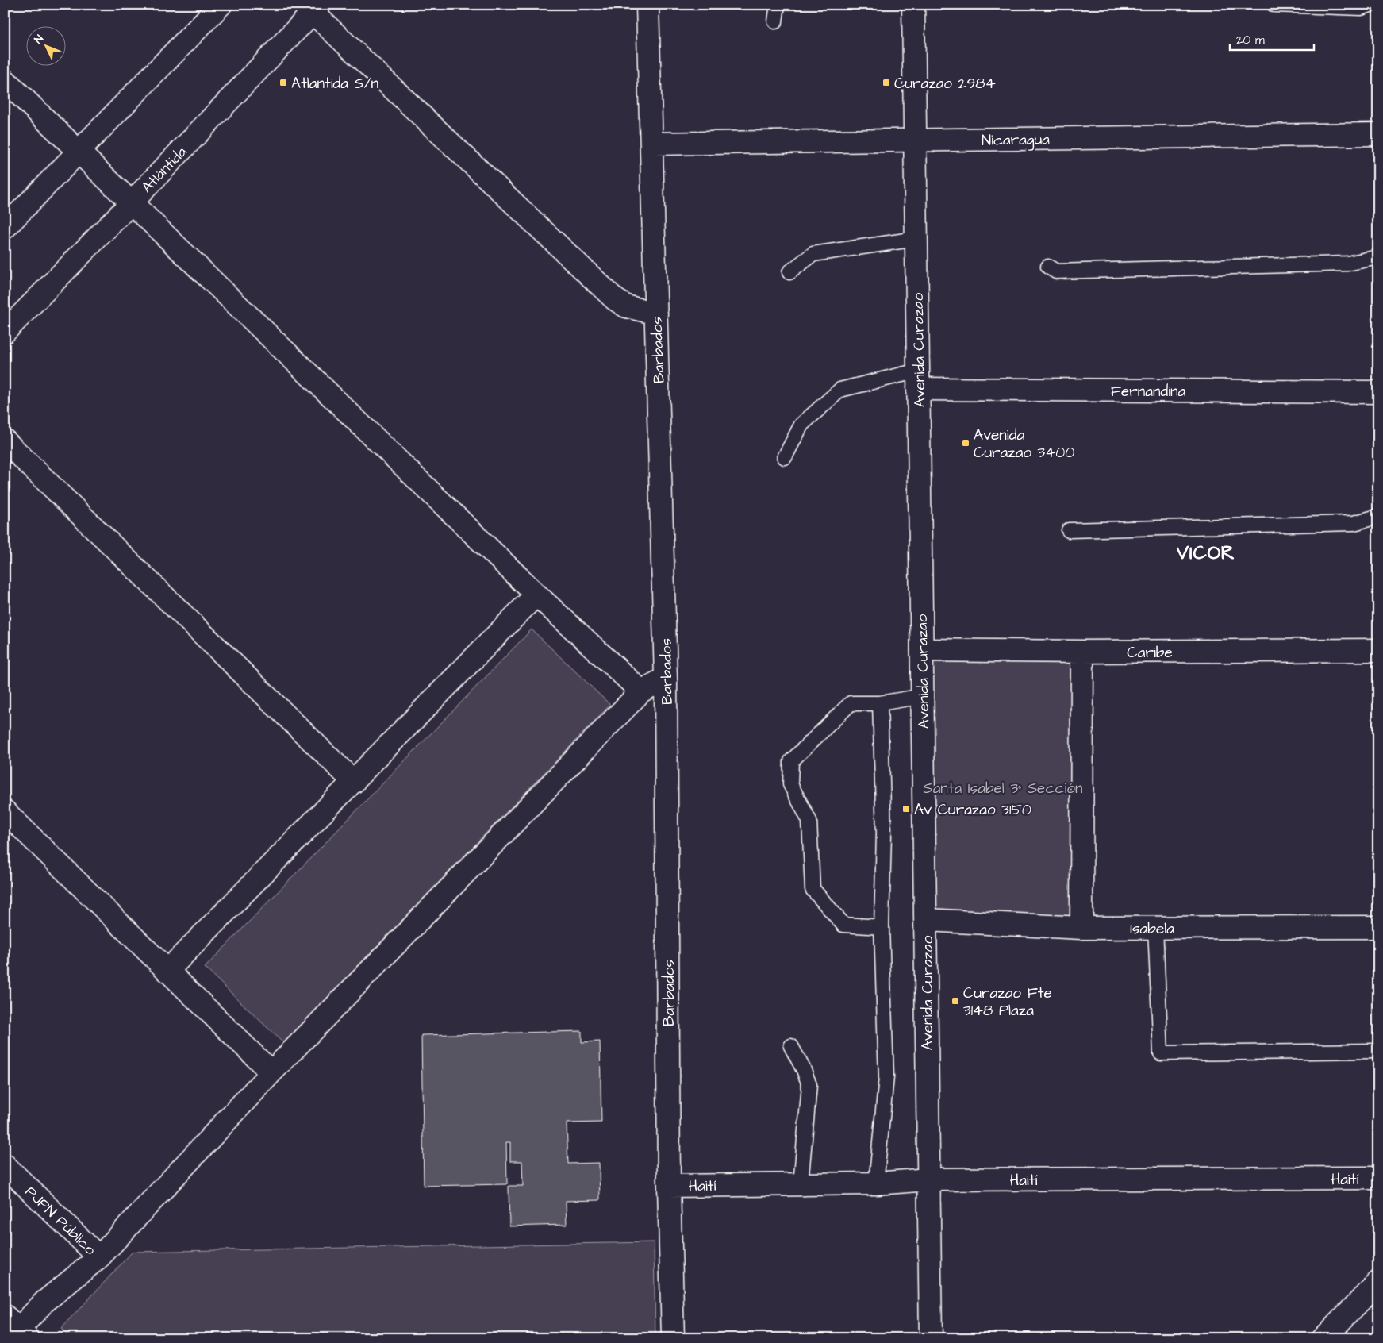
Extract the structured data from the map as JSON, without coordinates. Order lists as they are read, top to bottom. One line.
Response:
{"streets":{"street":["Nicaragua","Atlántida","Barbados","Avenida Curazao","Fernandina","Caribe","Isabela","Haití","PJPN Público"]},"crossings":[["Nicaragua","Barbados"],["Nicaragua","Avenida Curazao"],["Barbados","Haití"],["Avenida Curazao","Fernandina"],["Avenida Curazao","Caribe"],["Avenida Curazao","Isabela"],["Avenida Curazao","Haití"]],"districts":["VICOR"],"parks":["Santa Isabel 3° Sección"],"places":{"transit":["Atlantida S/n","Curazao 2984","Avenida Curazao 3400","Av Curazao 3150","Curazao Fte 3148 Plaza"]},"scale_bar":"20 m","north":"top left"}
